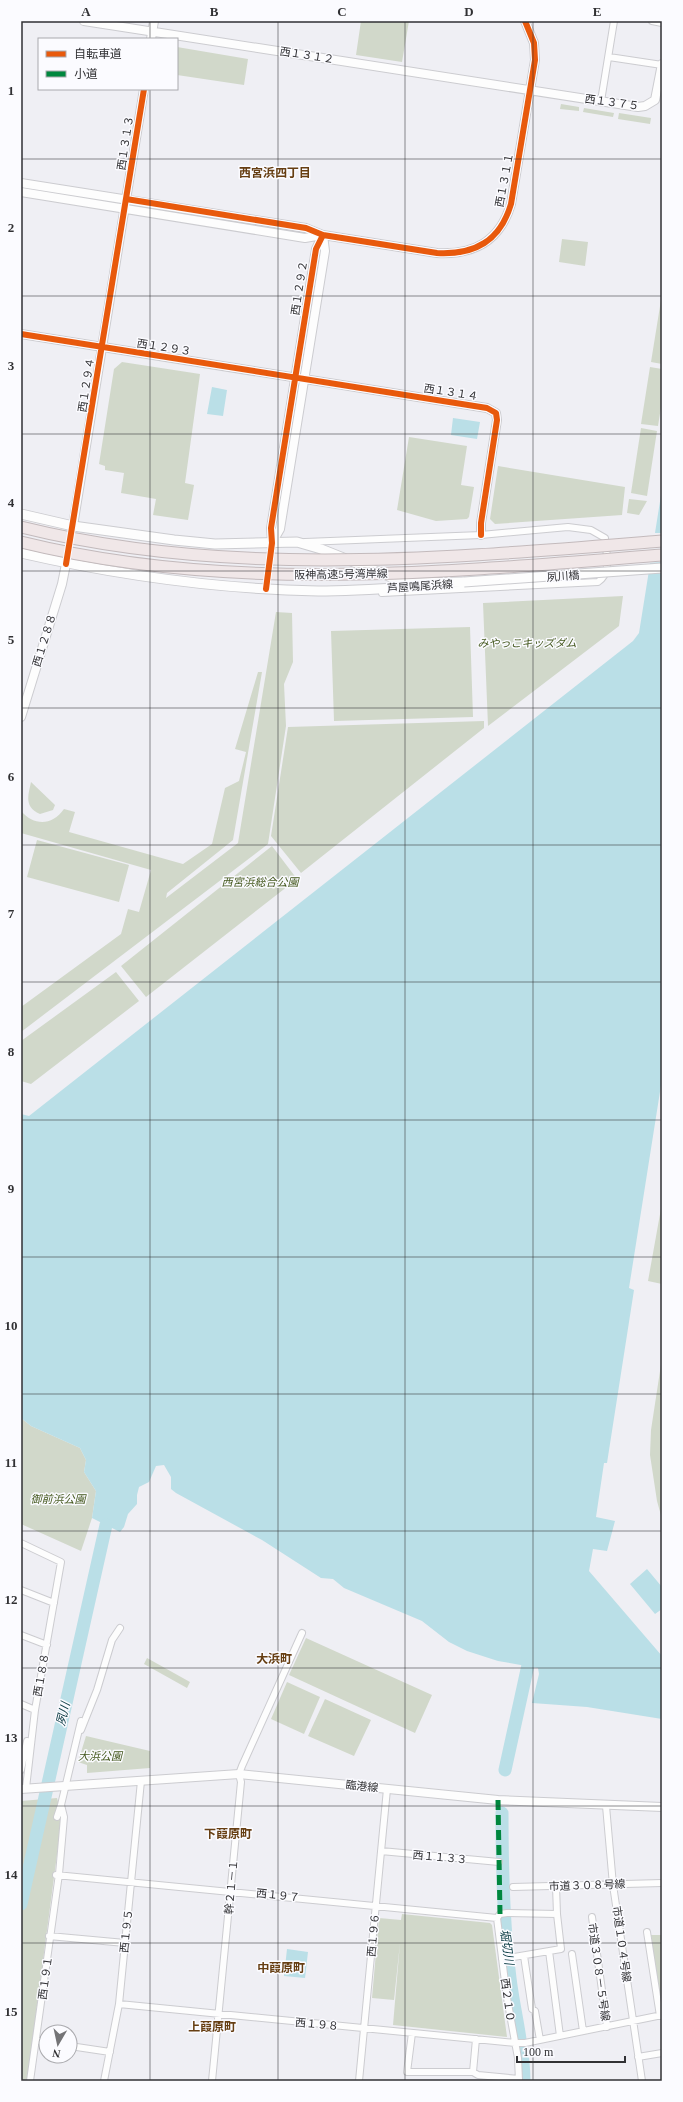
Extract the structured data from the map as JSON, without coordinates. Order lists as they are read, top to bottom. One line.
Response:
{"streets":{"highway":["阪神高速5号湾岸線"],"main road":["夙川橋","芦屋鳴尾浜線"],"street":["西１３１２","西１３７５","西１３１３","西１３１１","西１２９２","西１２９３","西１２９４","西１３１４","西１２８８","西１８８","臨港線","西１１３３","市道３０８号線","幹２１－１","西１９７","西１９５","西１９６","市道１０４号線","市道３０８－５号線","西１９１","西２１０","西１９８"]},"crossings":[["西１３１２","西１３７５"],["西１３１２","西１３１１"],["西１３７５","西１３１１"],["西１３１３","西１２９４"],["西１３１１","西１２９２"],["西１２９２","西１２９３"],["西１２９２","西１３１４"],["西１２９２","芦屋鳴尾浜線"],["西１２９３","西１２９４"],["西１２９３","西１３１４"],["西１２９４","芦屋鳴尾浜線"],["夙川橋","芦屋鳴尾浜線"],["芦屋鳴尾浜線","西１２８８"],["西１８８","臨港線"],["臨港線","幹２１－１"],["臨港線","西１９５"],["臨港線","西１９６"],["臨港線","市道１０４号線"],["臨港線","西１９１"],["西１１３３","西１９６"],["市道３０８号線","市道１０４号線"],["幹２１－１","西１９７"],["幹２１－１","西１９８"],["西１９７","西１９５"],["西１９７","西１９６"],["西１９７","西１９１"],["西１９７","西２１０"],["西１９５","西１９８"],["西１９６","西１９８"],["市道１０４号線","西１９８"],["市道３０８－５号線","西１９８"],["西２１０","西１９８"]],"districts":["西宮浜四丁目","大浜町","下葭原町","中葭原町","上葭原町"],"water":["夙川","堀切川"],"parks":["みやっこキッズダム","西宮浜総合公園","御前浜公園","大浜公園"],"legend":["自転車道","小道"],"scale_bar":"100 m","north":"bottom","grid":{"columns":["A","B","C","D","E"],"rows":["1","2","3","4","5","6","7","8","9","10","11","12","13","14","15"]}}
